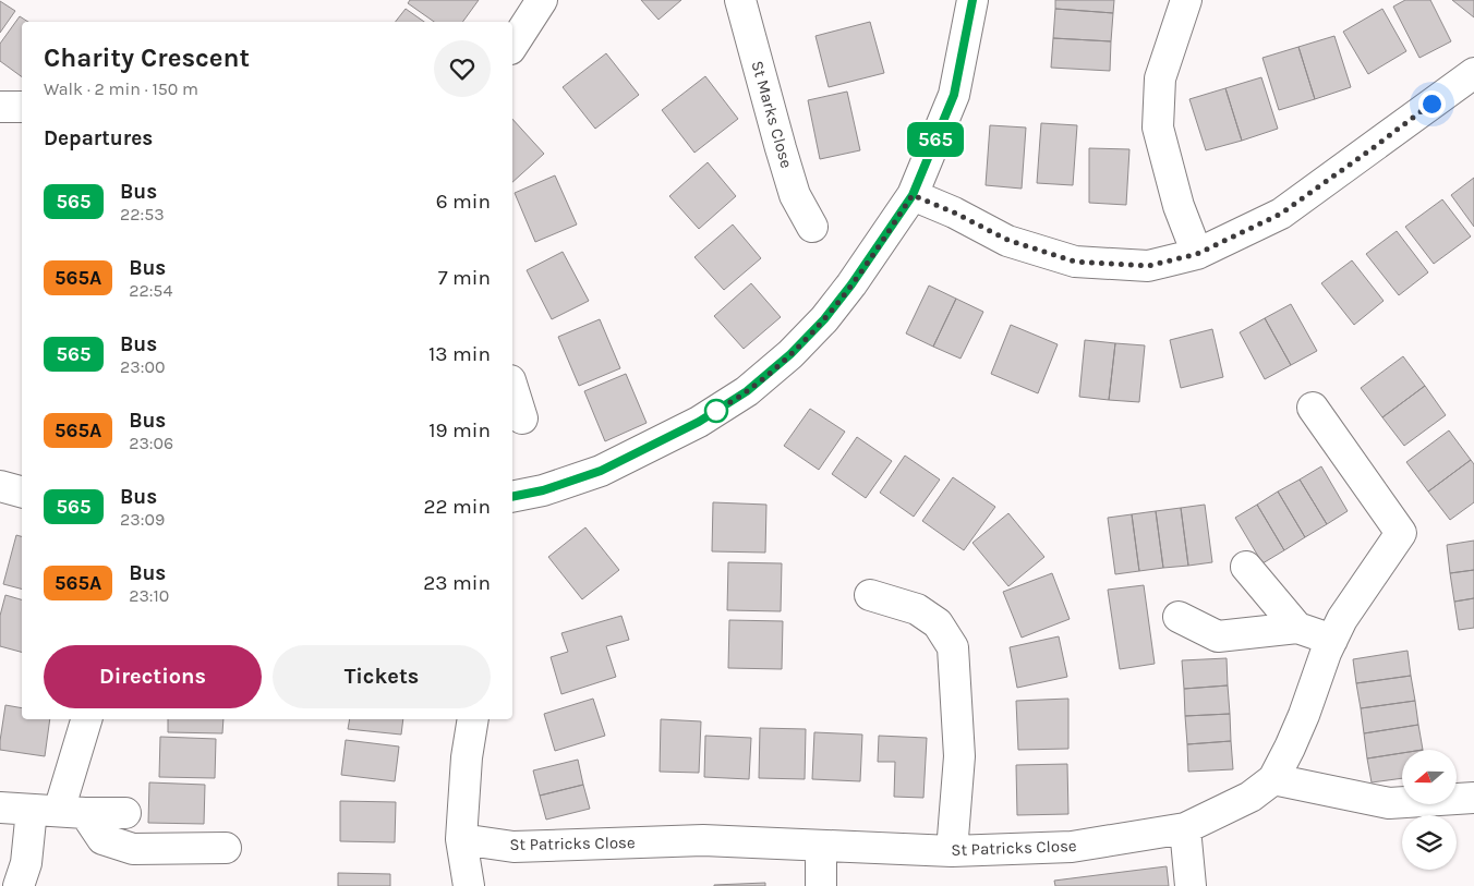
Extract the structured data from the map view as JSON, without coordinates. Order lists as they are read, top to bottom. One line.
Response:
{"streets":{"street":["St Marks Close","St Patricks Close"]},"lines":["bus line 565"],"north":"left","page":{"on_map":"565","heading":[["Charity Crescent","Walk · 2 min · 150 m"],"Departures"],"list":[{"mark":"565","name":"Bus","note":"22:53","value":"6 min"},{"mark":"565A","name":"Bus","note":"22:54","value":"7 min"},{"mark":"565","name":"Bus","note":"23:00","value":"13 min"},{"mark":"565A","name":"Bus","note":"23:06","value":"19 min"},{"mark":"565","name":"Bus","note":"23:09","value":"22 min"},{"mark":"565A","name":"Bus","note":"23:10","value":"23 min"}],"buttons":["Directions","Tickets"]}}
